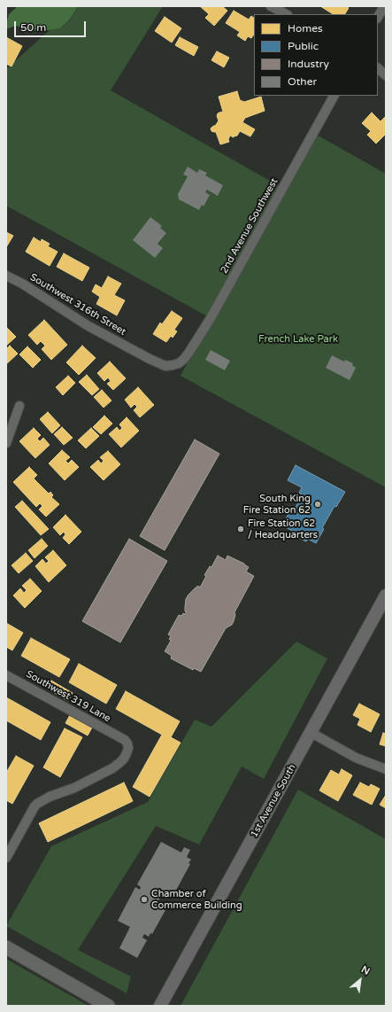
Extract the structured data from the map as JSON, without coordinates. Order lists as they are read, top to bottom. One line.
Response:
{"streets":{"main road":["1st Avenue South"],"street":["2nd Avenue Southwest","Southwest 316th Street","Southwest 319 Lane"]},"crossings":[["2nd Avenue Southwest","Southwest 316th Street"]],"parks":["French Lake Park"],"places":["South King Fire Station 62","Fire Station 62 / Headquarters","Chamber of Commerce Building"],"legend":["Homes","Public","Industry","Other"],"scale_bar":"50 m","north":"top right"}
